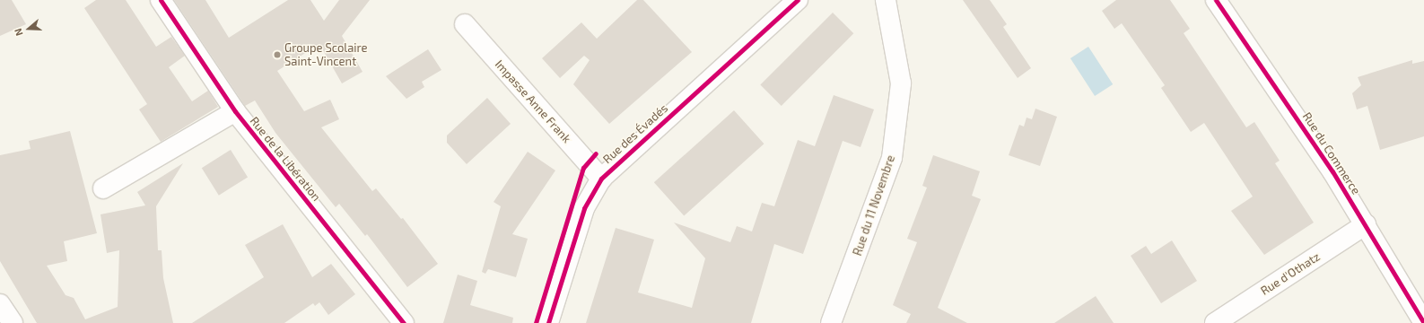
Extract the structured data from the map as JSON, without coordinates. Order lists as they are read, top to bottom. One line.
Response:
{"streets":{"street":["Impasse Anne Frank","Rue des Évadés","Rue du Commerce","Rue de la Libération","Rue du 11 Novembre","Rue d'Othatz"]},"crossings":[["Impasse Anne Frank","Rue des Évadés"],["Rue du Commerce","Rue d'Othatz"]],"places":["Groupe Scolaire Saint-Vincent"],"north":"left"}
